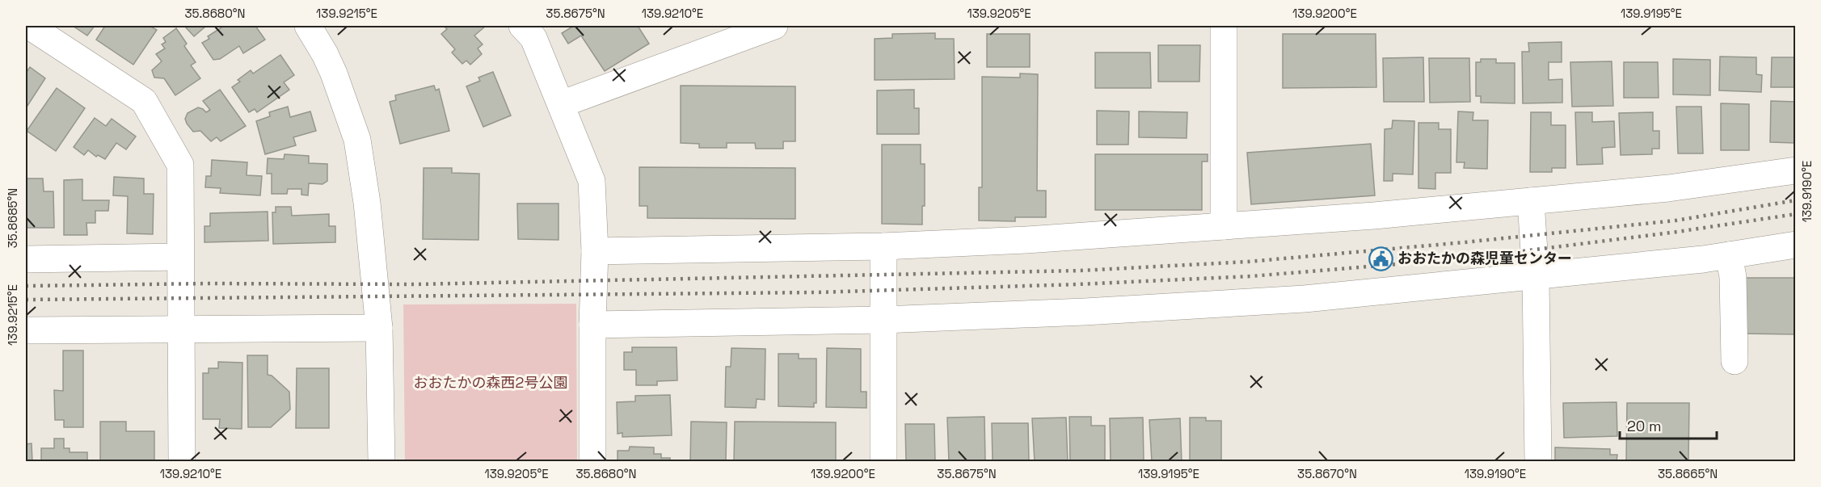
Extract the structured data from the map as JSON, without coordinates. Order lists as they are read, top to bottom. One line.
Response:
{"parks":["おおたかの森西2号公園"],"places":{"public building":["おおたかの森児童センター"]},"scale_bar":"20 m","coordinates":["35.8680°N","139.9215°E","35.8675°N","139.9210°E","139.9205°E","139.9200°E","139.9195°E","139.9190°E","35.8685°N","35.8670°N","35.8665°N"]}
